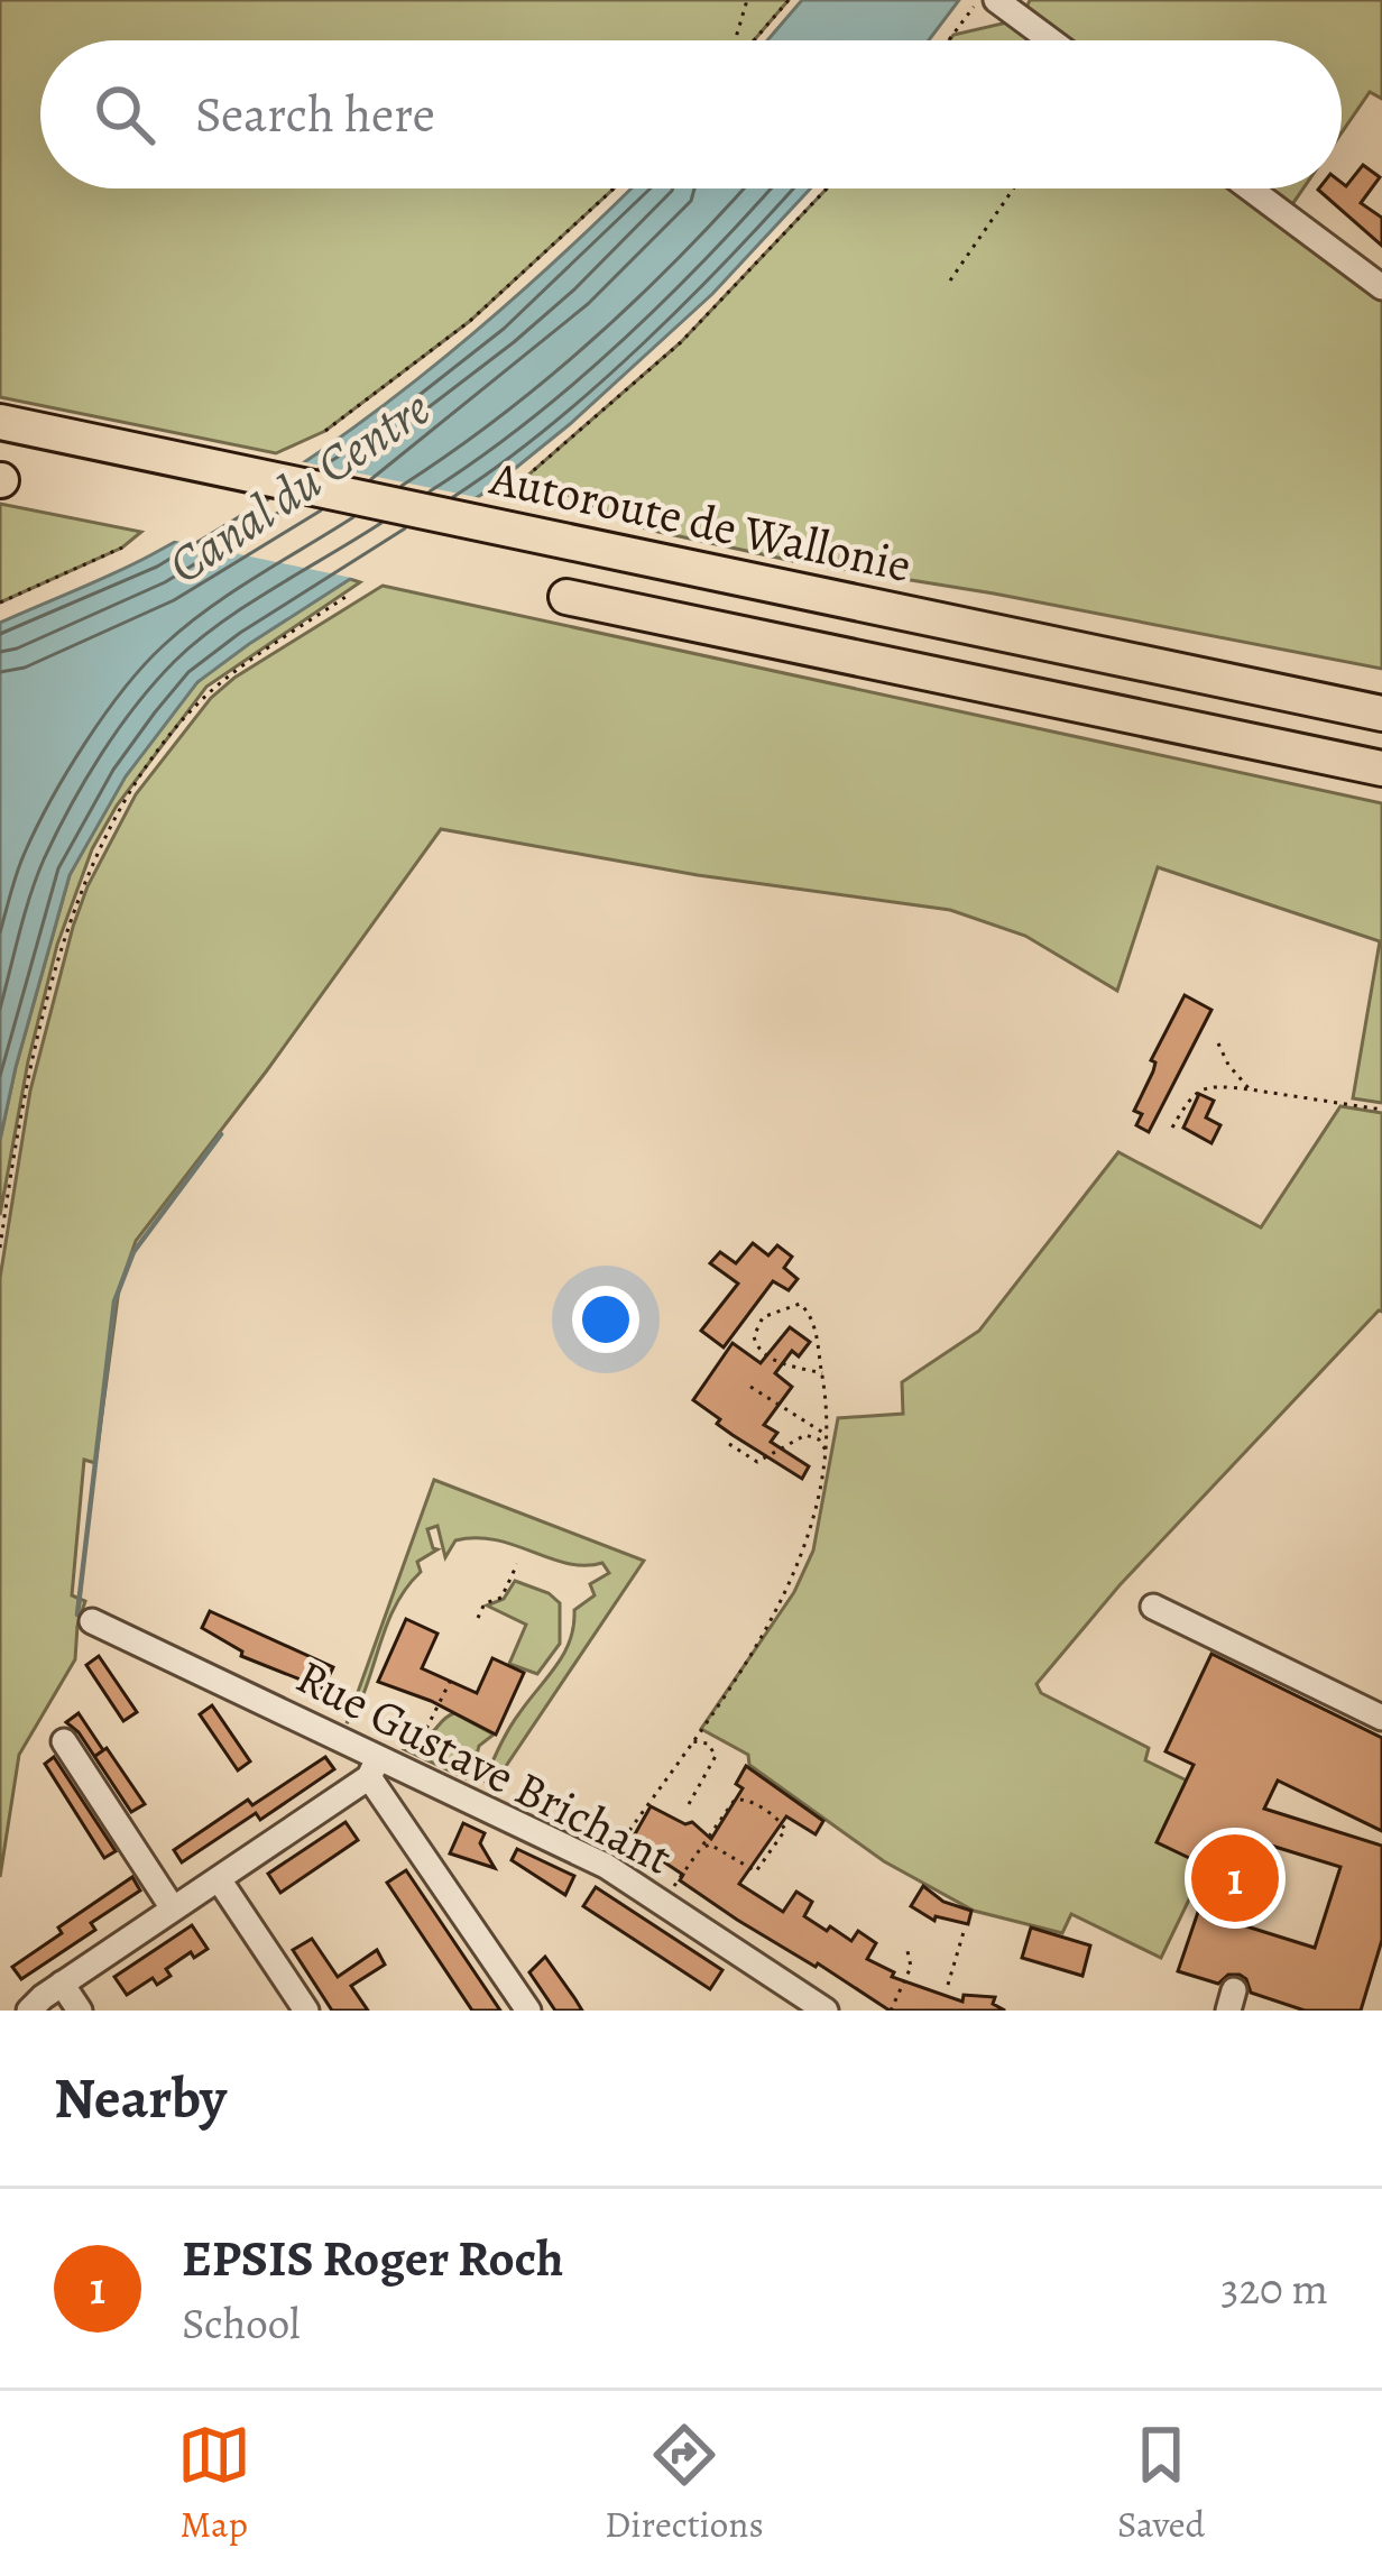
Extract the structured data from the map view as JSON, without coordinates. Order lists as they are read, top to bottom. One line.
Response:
{"streets":{"highway":["Autoroute de Wallonie"],"street":["Rue Gustave Brichant"]},"water":["Canal du Centre"],"page":{"search":"Search here","pins":"1","heading":"Nearby","list":[{"mark":"1","name":"EPSIS Roger Roch","note":"School","value":"320 m"}],"nav":["Map","Directions","Saved"]}}
